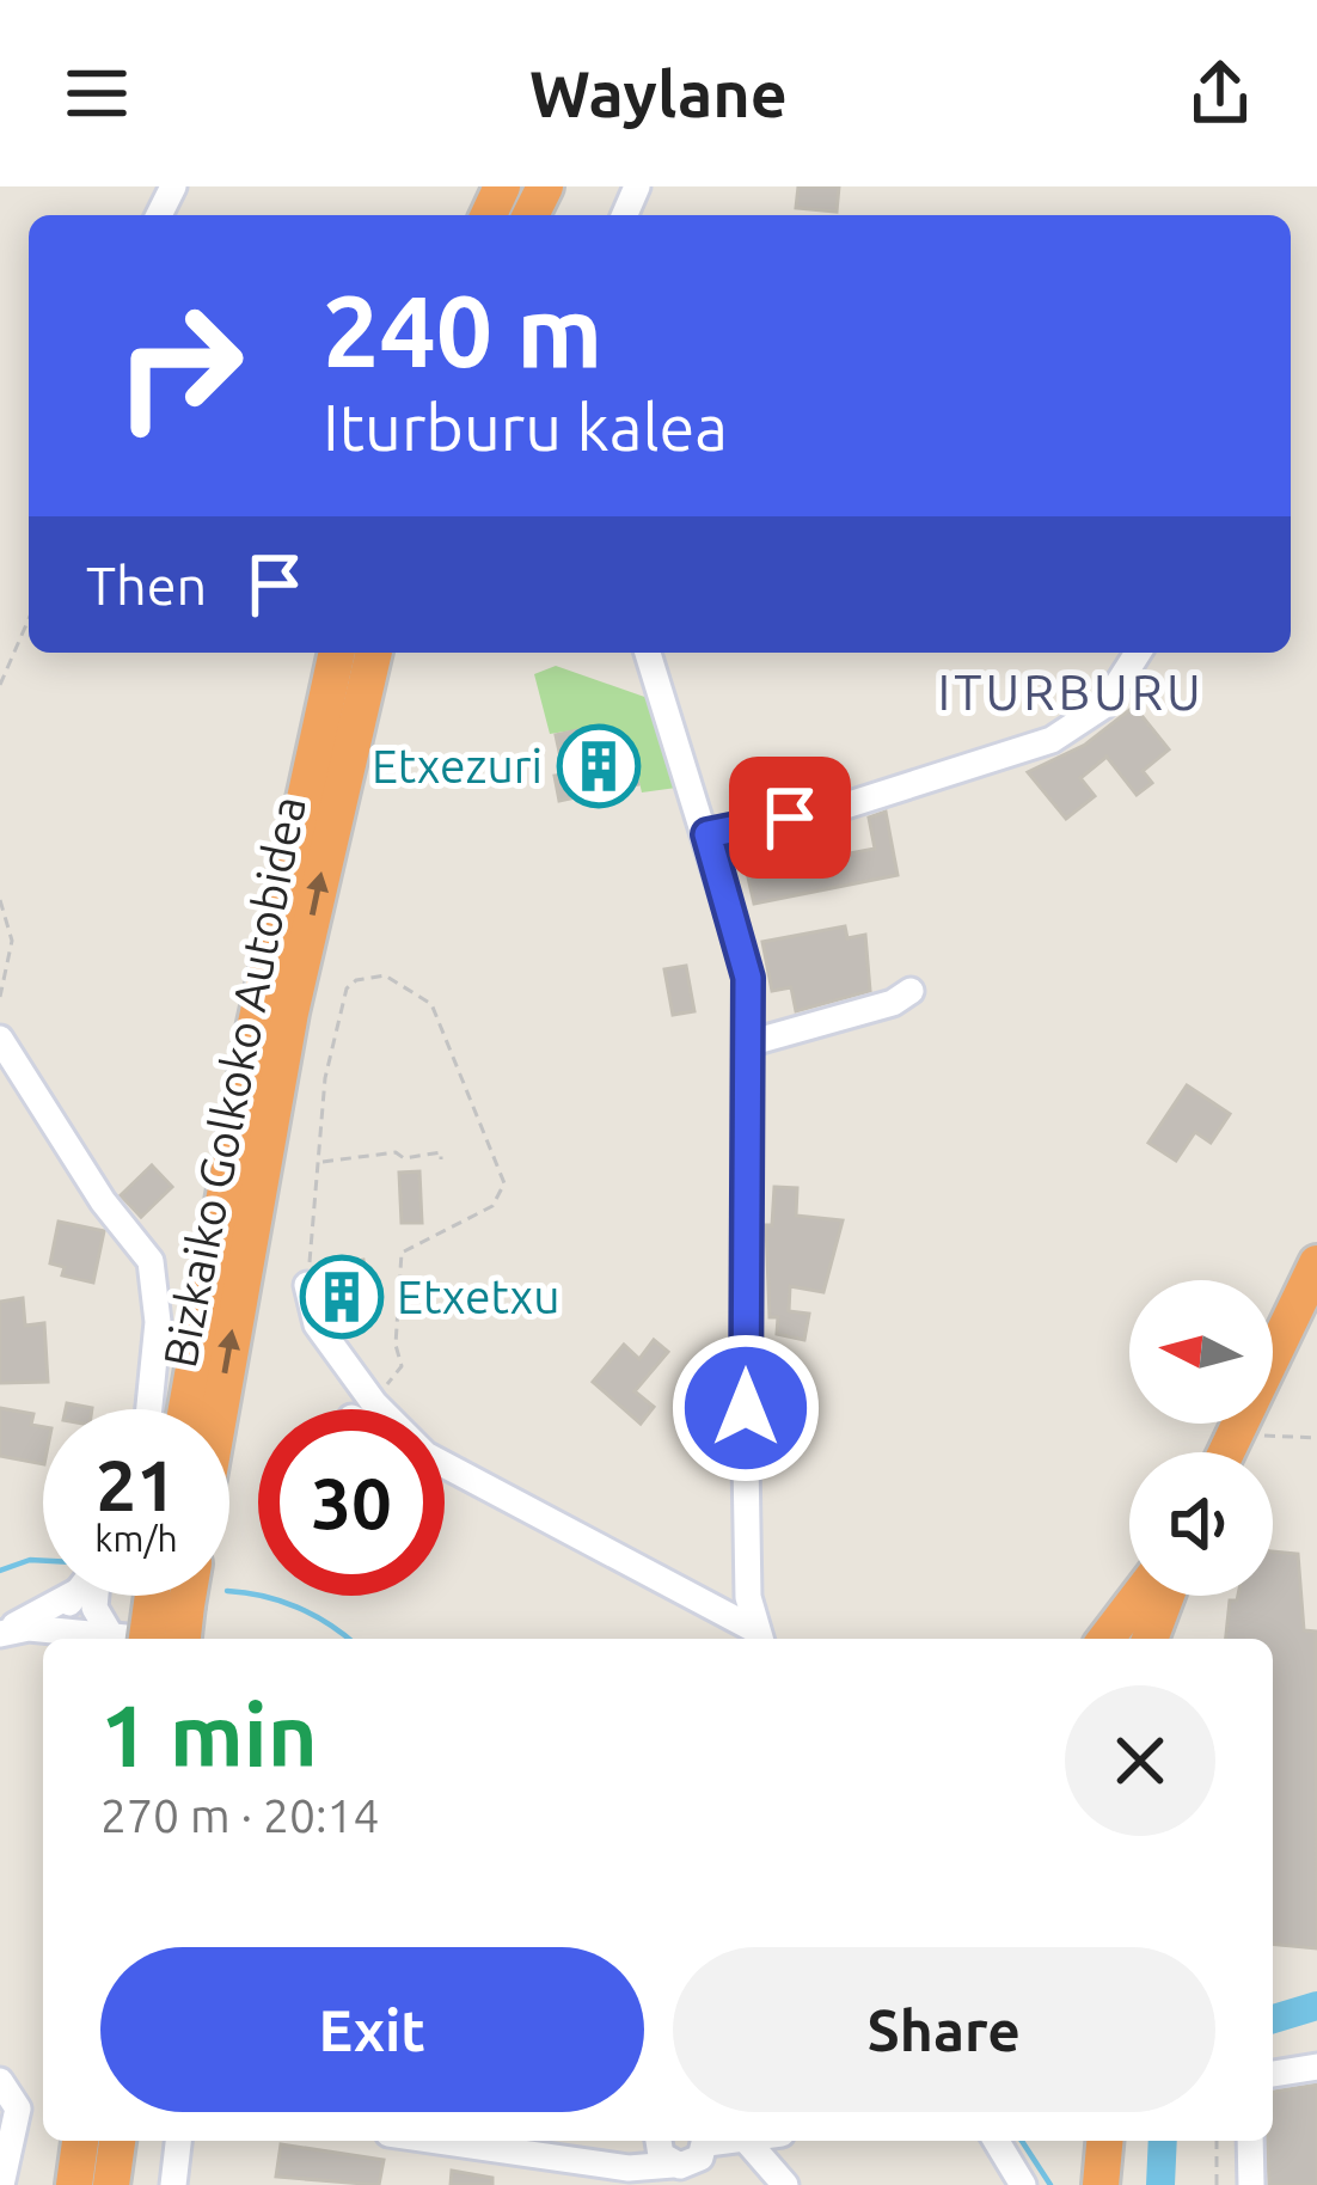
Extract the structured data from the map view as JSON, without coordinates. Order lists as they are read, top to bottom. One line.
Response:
{"streets":{"highway":["Bizkaiko Golkoko Autobidea"]},"districts":["ITURBURU"],"places":{"building":["Etxezuri","Etxetxu"]},"north":"left","page":{"header":"Waylane","turn":["240 m","Iturburu kalea"],"then":"Then","speed":"21 km/h","limit":"30","heading":["1 min","270 m · 20:14"],"buttons":["Exit","Share"]}}
